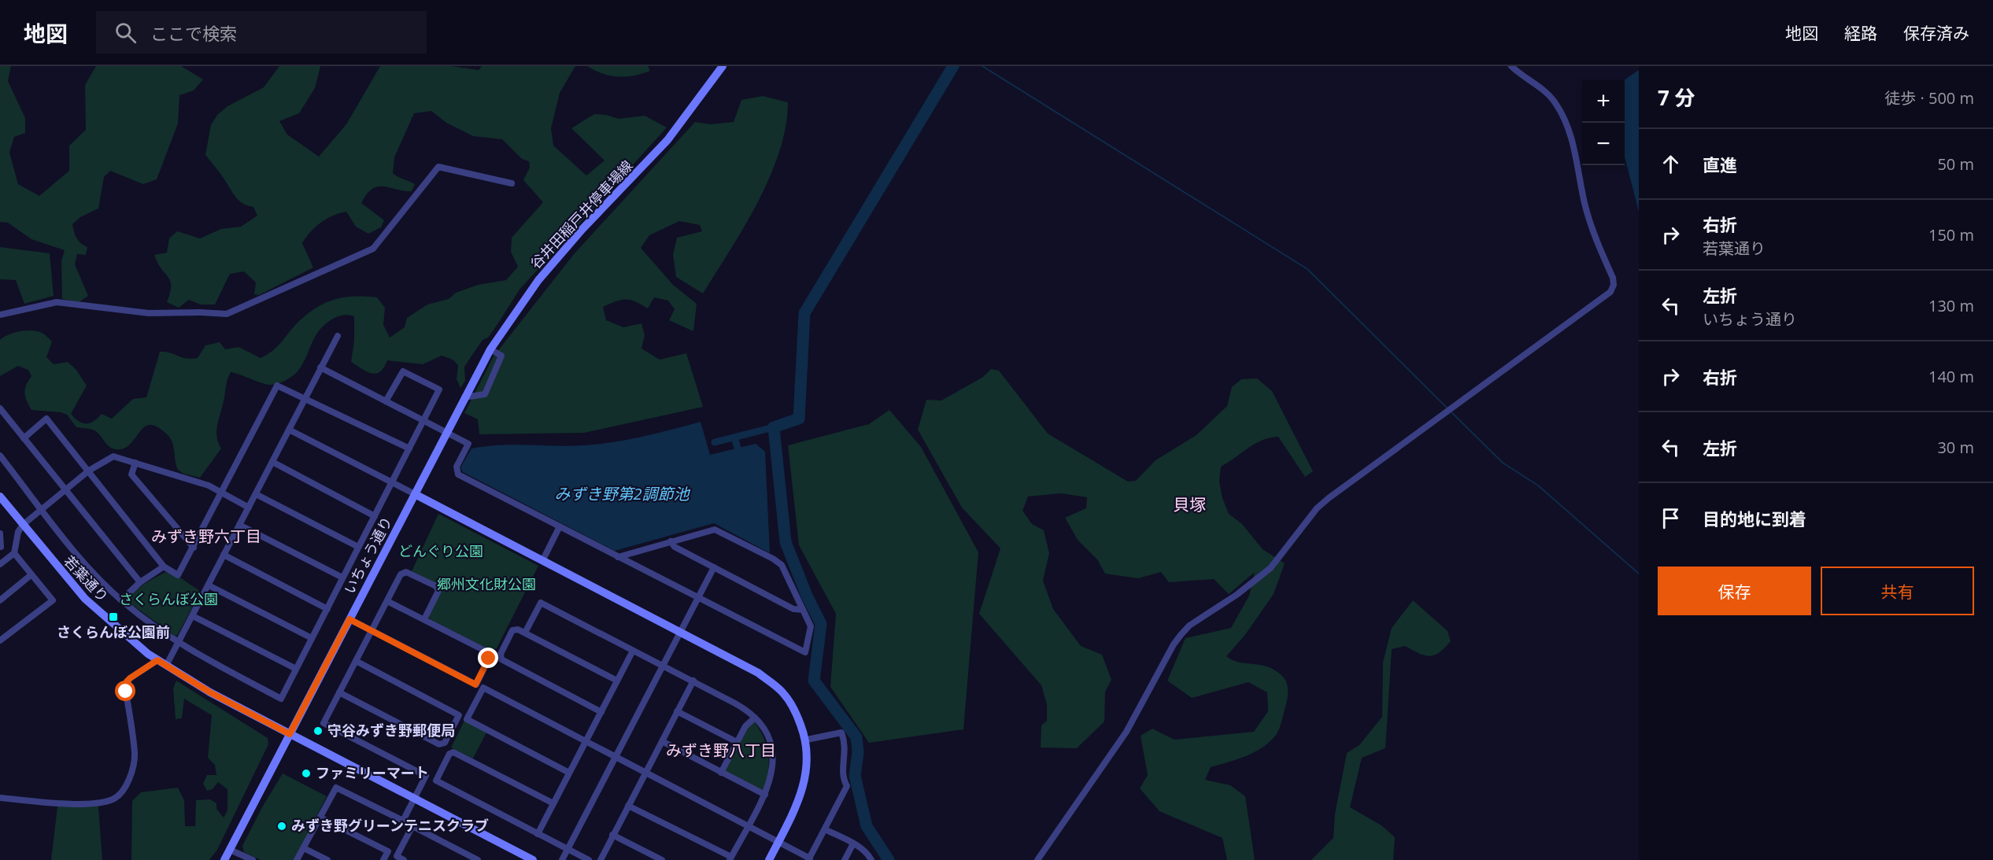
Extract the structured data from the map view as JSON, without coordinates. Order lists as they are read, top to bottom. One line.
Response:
{"streets":{"street":["谷井田稲戸井停車場線","いちょう通り","若葉通り"]},"crossings":[["谷井田稲戸井停車場線","いちょう通り"],["いちょう通り","若葉通り"]],"districts":["貝塚","みずき野六丁目","みずき野八丁目"],"water":["みずき野第2調節池"],"parks":["どんぐり公園","郷州文化財公園","さくらんぼ公園"],"places":{"transit":["さくらんぼ公園前"],"other":["守谷みずき野郵便局","ファミリーマート","みずき野グリーンテニスクラブ"]},"page":{"header":"地図","search":"ここで検索","nav":["地図","経路","保存済み"],"heading":["7 分","徒歩 · 500 m"],"map_buttons":["+","−"],"list":[["直進","50 m"],["右折","若葉通り","150 m"],["左折","いちょう通り","130 m"],["右折","140 m"],["左折","30 m"],"目的地に到着"],"buttons":["保存","共有"]}}
